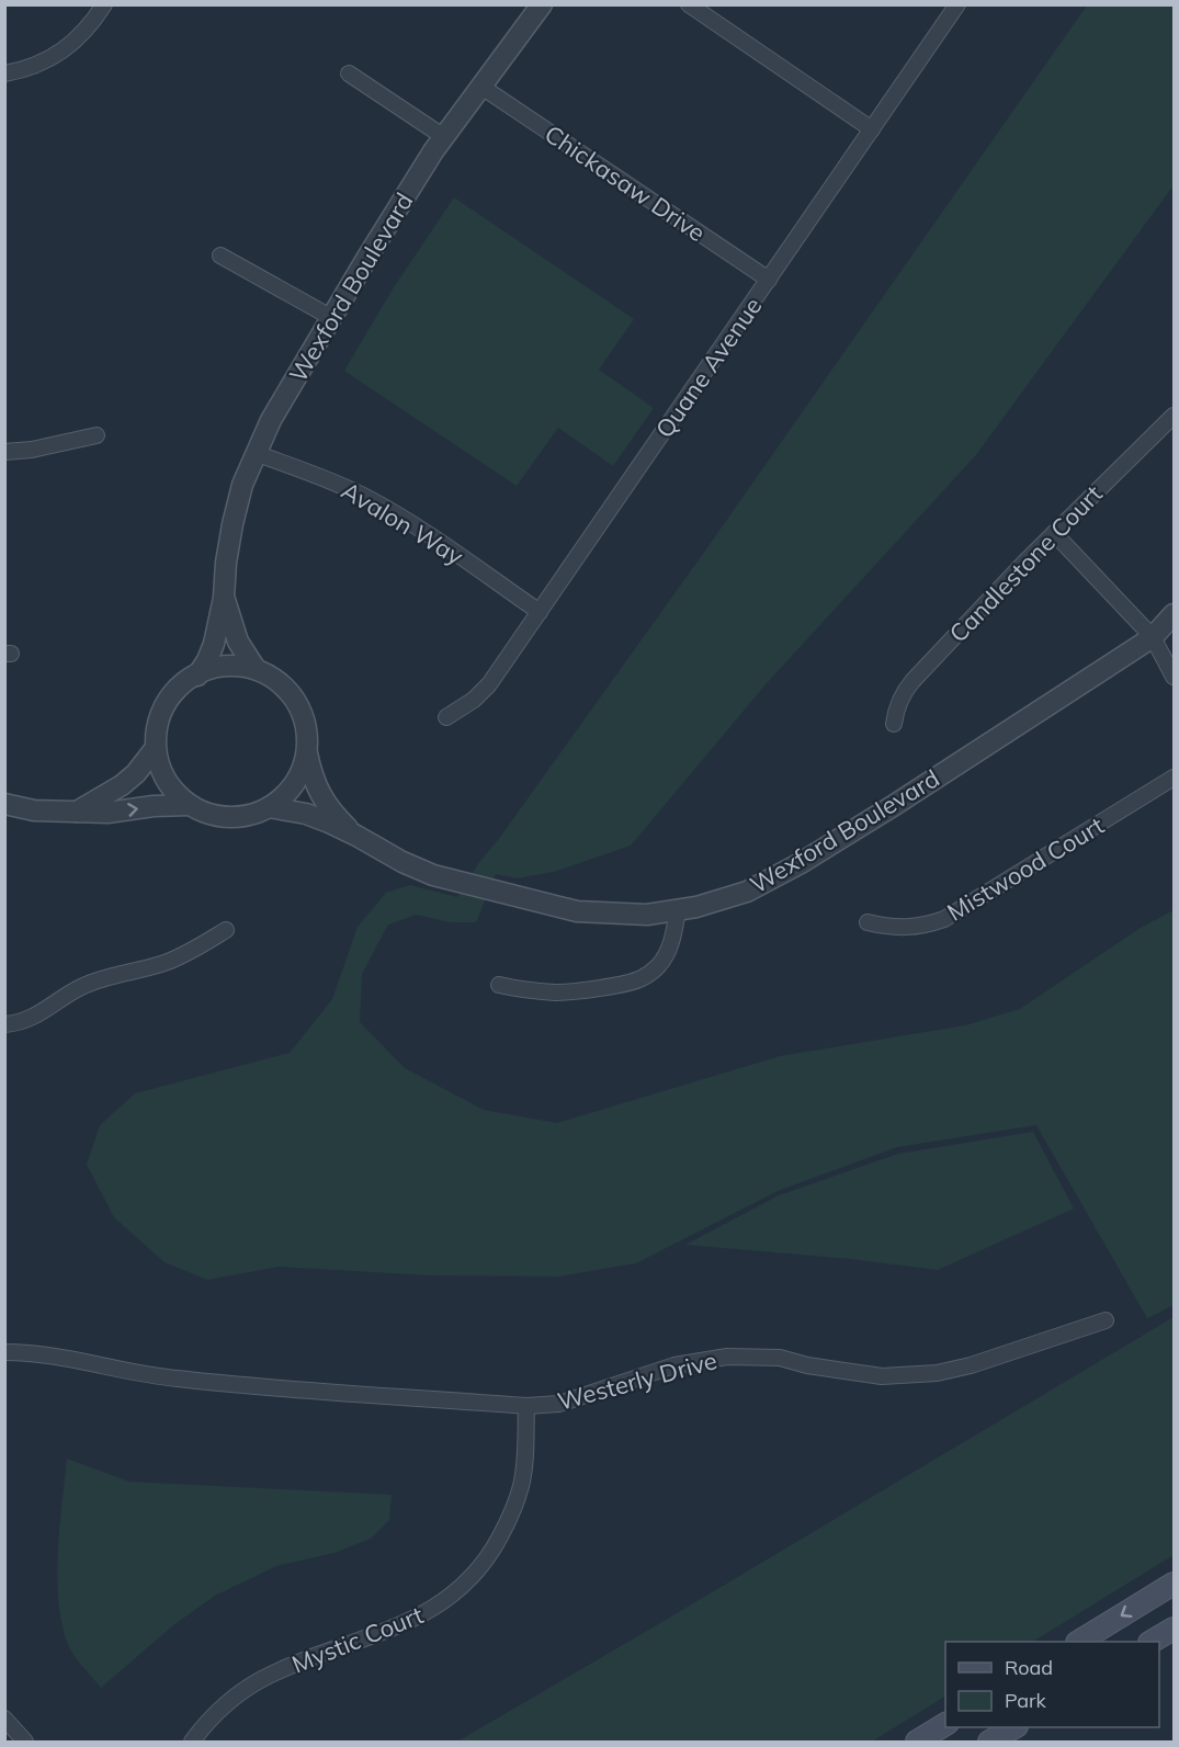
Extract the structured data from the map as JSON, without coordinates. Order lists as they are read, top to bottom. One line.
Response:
{"streets":{"street":["Chickasaw Drive","Wexford Boulevard","Quane Avenue","Avalon Way","Candlestone Court","Mistwood Court","Westerly Drive","Mystic Court"]},"crossings":[["Chickasaw Drive","Wexford Boulevard"],["Chickasaw Drive","Quane Avenue"],["Wexford Boulevard","Avalon Way"],["Quane Avenue","Avalon Way"],["Westerly Drive","Mystic Court"]],"legend":["Road","Park"]}
